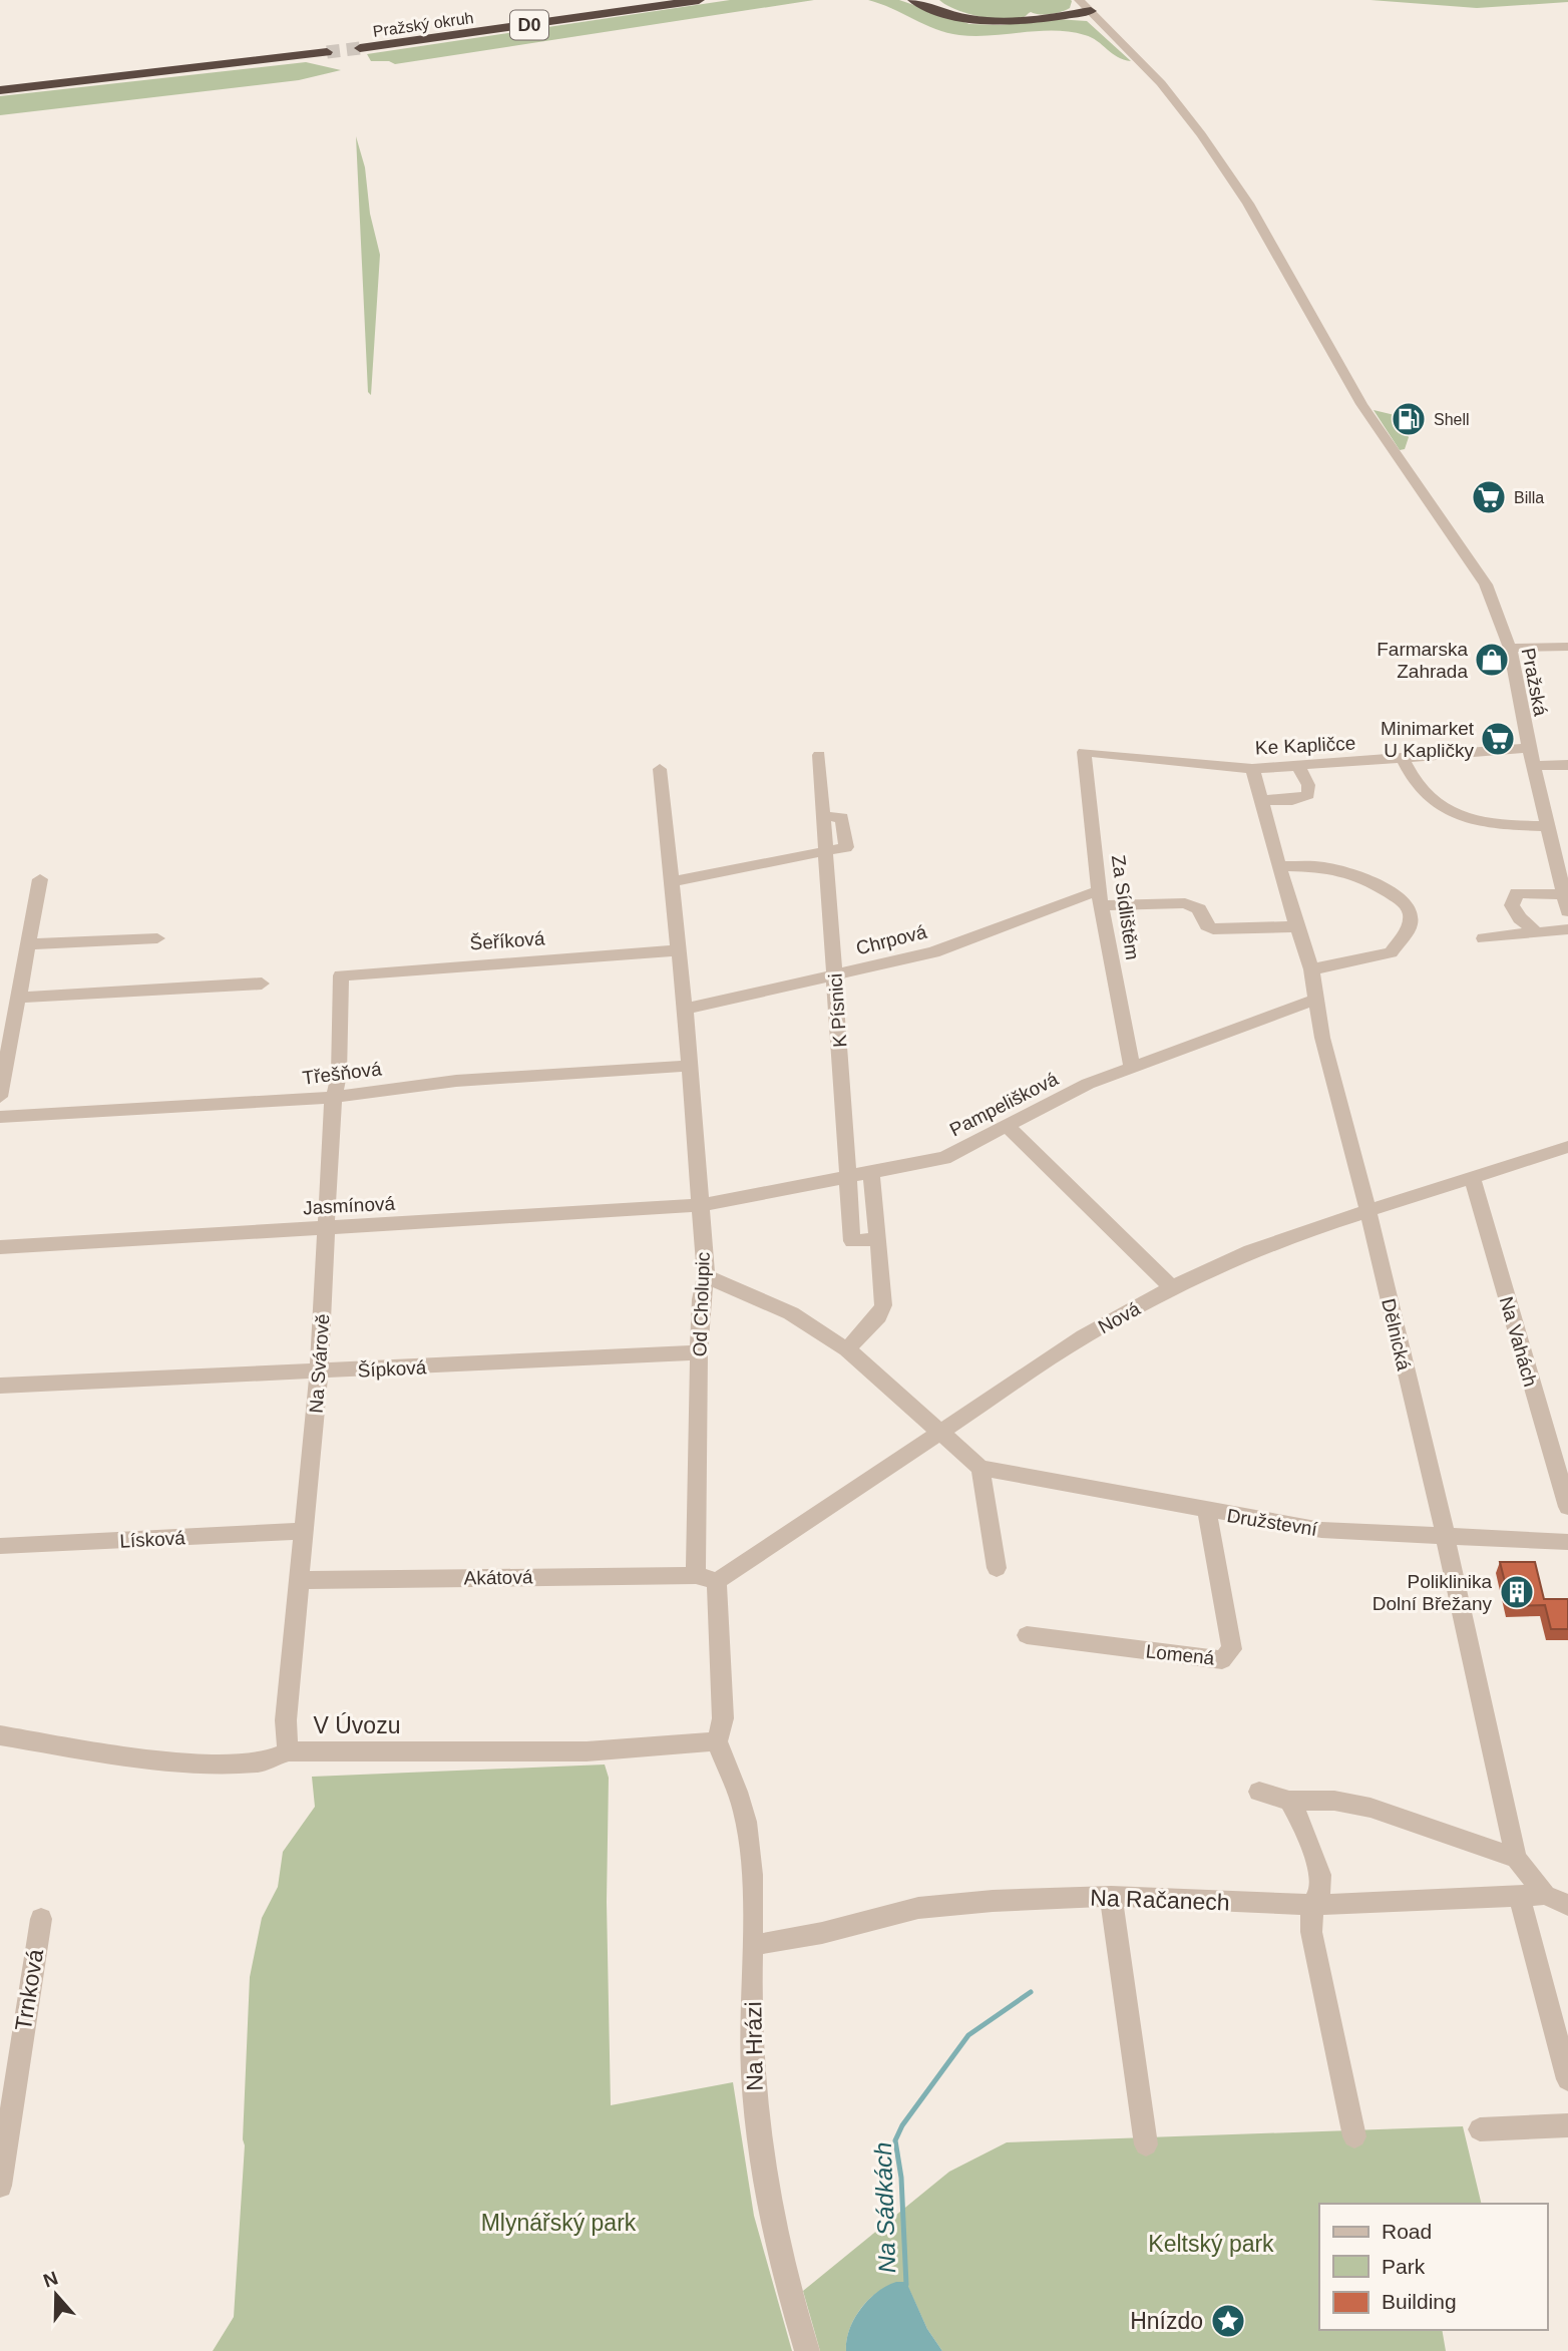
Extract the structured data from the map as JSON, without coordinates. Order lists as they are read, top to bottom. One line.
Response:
{"streets":{"highway":["Pražský okruh","D0"],"street":["Pražská","Ke Kapličce","Za Sídlištěm","Chrpová","Šeříková","K Písnici","Třešňová","Pampelišková","Jasmínová","Od Cholupic","Nová","Dělnická","Na Vahách","Na Svárově","Šípková","Družstevní","Lísková","Akátová","Lomená","V Úvozu","Na Račanech","Trnková","Na Hrázi"]},"crossings":[["Pražská","Ke Kapličce"],["Ke Kapličce","Za Sídlištěm"],["Ke Kapličce","Dělnická"],["Za Sídlištěm","Chrpová"],["Za Sídlištěm","Pampelišková"],["Chrpová","K Písnici"],["Chrpová","Od Cholupic"],["Chrpová","Dělnická"],["Šeříková","Od Cholupic"],["Šeříková","Na Svárově"],["K Písnici","Pampelišková"],["Třešňová","Od Cholupic"],["Třešňová","Na Svárově"],["Pampelišková","Jasmínová"],["Pampelišková","Od Cholupic"],["Pampelišková","Dělnická"],["Jasmínová","Od Cholupic"],["Jasmínová","Na Svárově"],["Od Cholupic","Šípková"],["Od Cholupic","Akátová"],["Nová","Dělnická"],["Nová","Na Vahách"],["Dělnická","Družstevní"],["Dělnická","Na Račanech"],["Na Svárově","Šípková"],["Na Svárově","Lísková"],["Na Svárově","Akátová"],["Na Svárově","V Úvozu"],["Družstevní","Lomená"],["V Úvozu","Na Hrázi"],["Na Račanech","Na Hrázi"]],"water":["Na Sádkách"],"parks":["Mlynářský park","Keltský park"],"places":{"fuel station":["Shell"],"supermarket":["Billa","Minimarket U Kapličky"],"shop":["Farmarska Zahrada"],"building":["Poliklinika Dolní Břežany"],"place":["Hnízdo"]},"legend":["Road","Park","Building"],"north":"top"}
